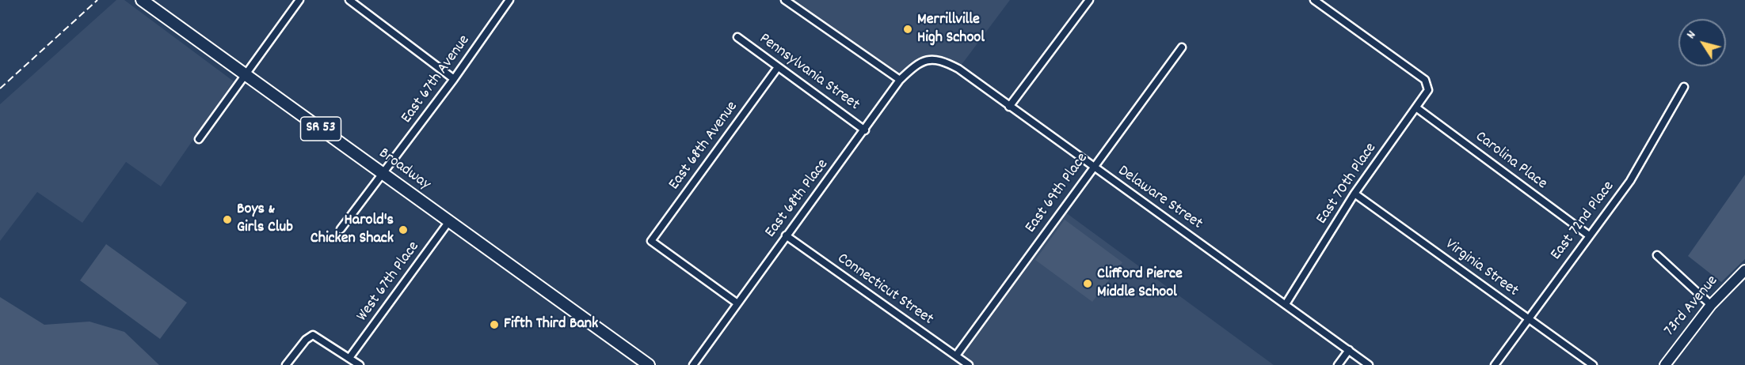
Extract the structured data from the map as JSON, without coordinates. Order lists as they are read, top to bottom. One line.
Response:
{"streets":{"main road":["SR 53","Broadway","73rd Avenue"],"street":["Pennsylvania Street","East 67th Avenue","East 68th Avenue","Carolina Place","East 70th Place","East 69th Place","Delaware Street","East 68th Place","East 72nd Place","Virginia Street","West 67th Place","Connecticut Street"]},"crossings":[["Pennsylvania Street","East 68th Avenue"],["Pennsylvania Street","East 68th Place"],["East 67th Avenue","Broadway"],["East 68th Avenue","East 68th Place"],["Carolina Place","East 70th Place"],["Carolina Place","East 72nd Place"],["Broadway","West 67th Place"],["East 70th Place","Delaware Street"],["East 70th Place","Virginia Street"],["East 69th Place","Delaware Street"],["East 69th Place","Connecticut Street"],["Delaware Street","East 68th Place"],["East 68th Place","Connecticut Street"],["East 72nd Place","Virginia Street"]],"places":["Merrillville High School","Boys & Girls Club","Harold's Chicken Shack","Clifford Pierce Middle School","Fifth Third Bank"],"north":"top left"}
